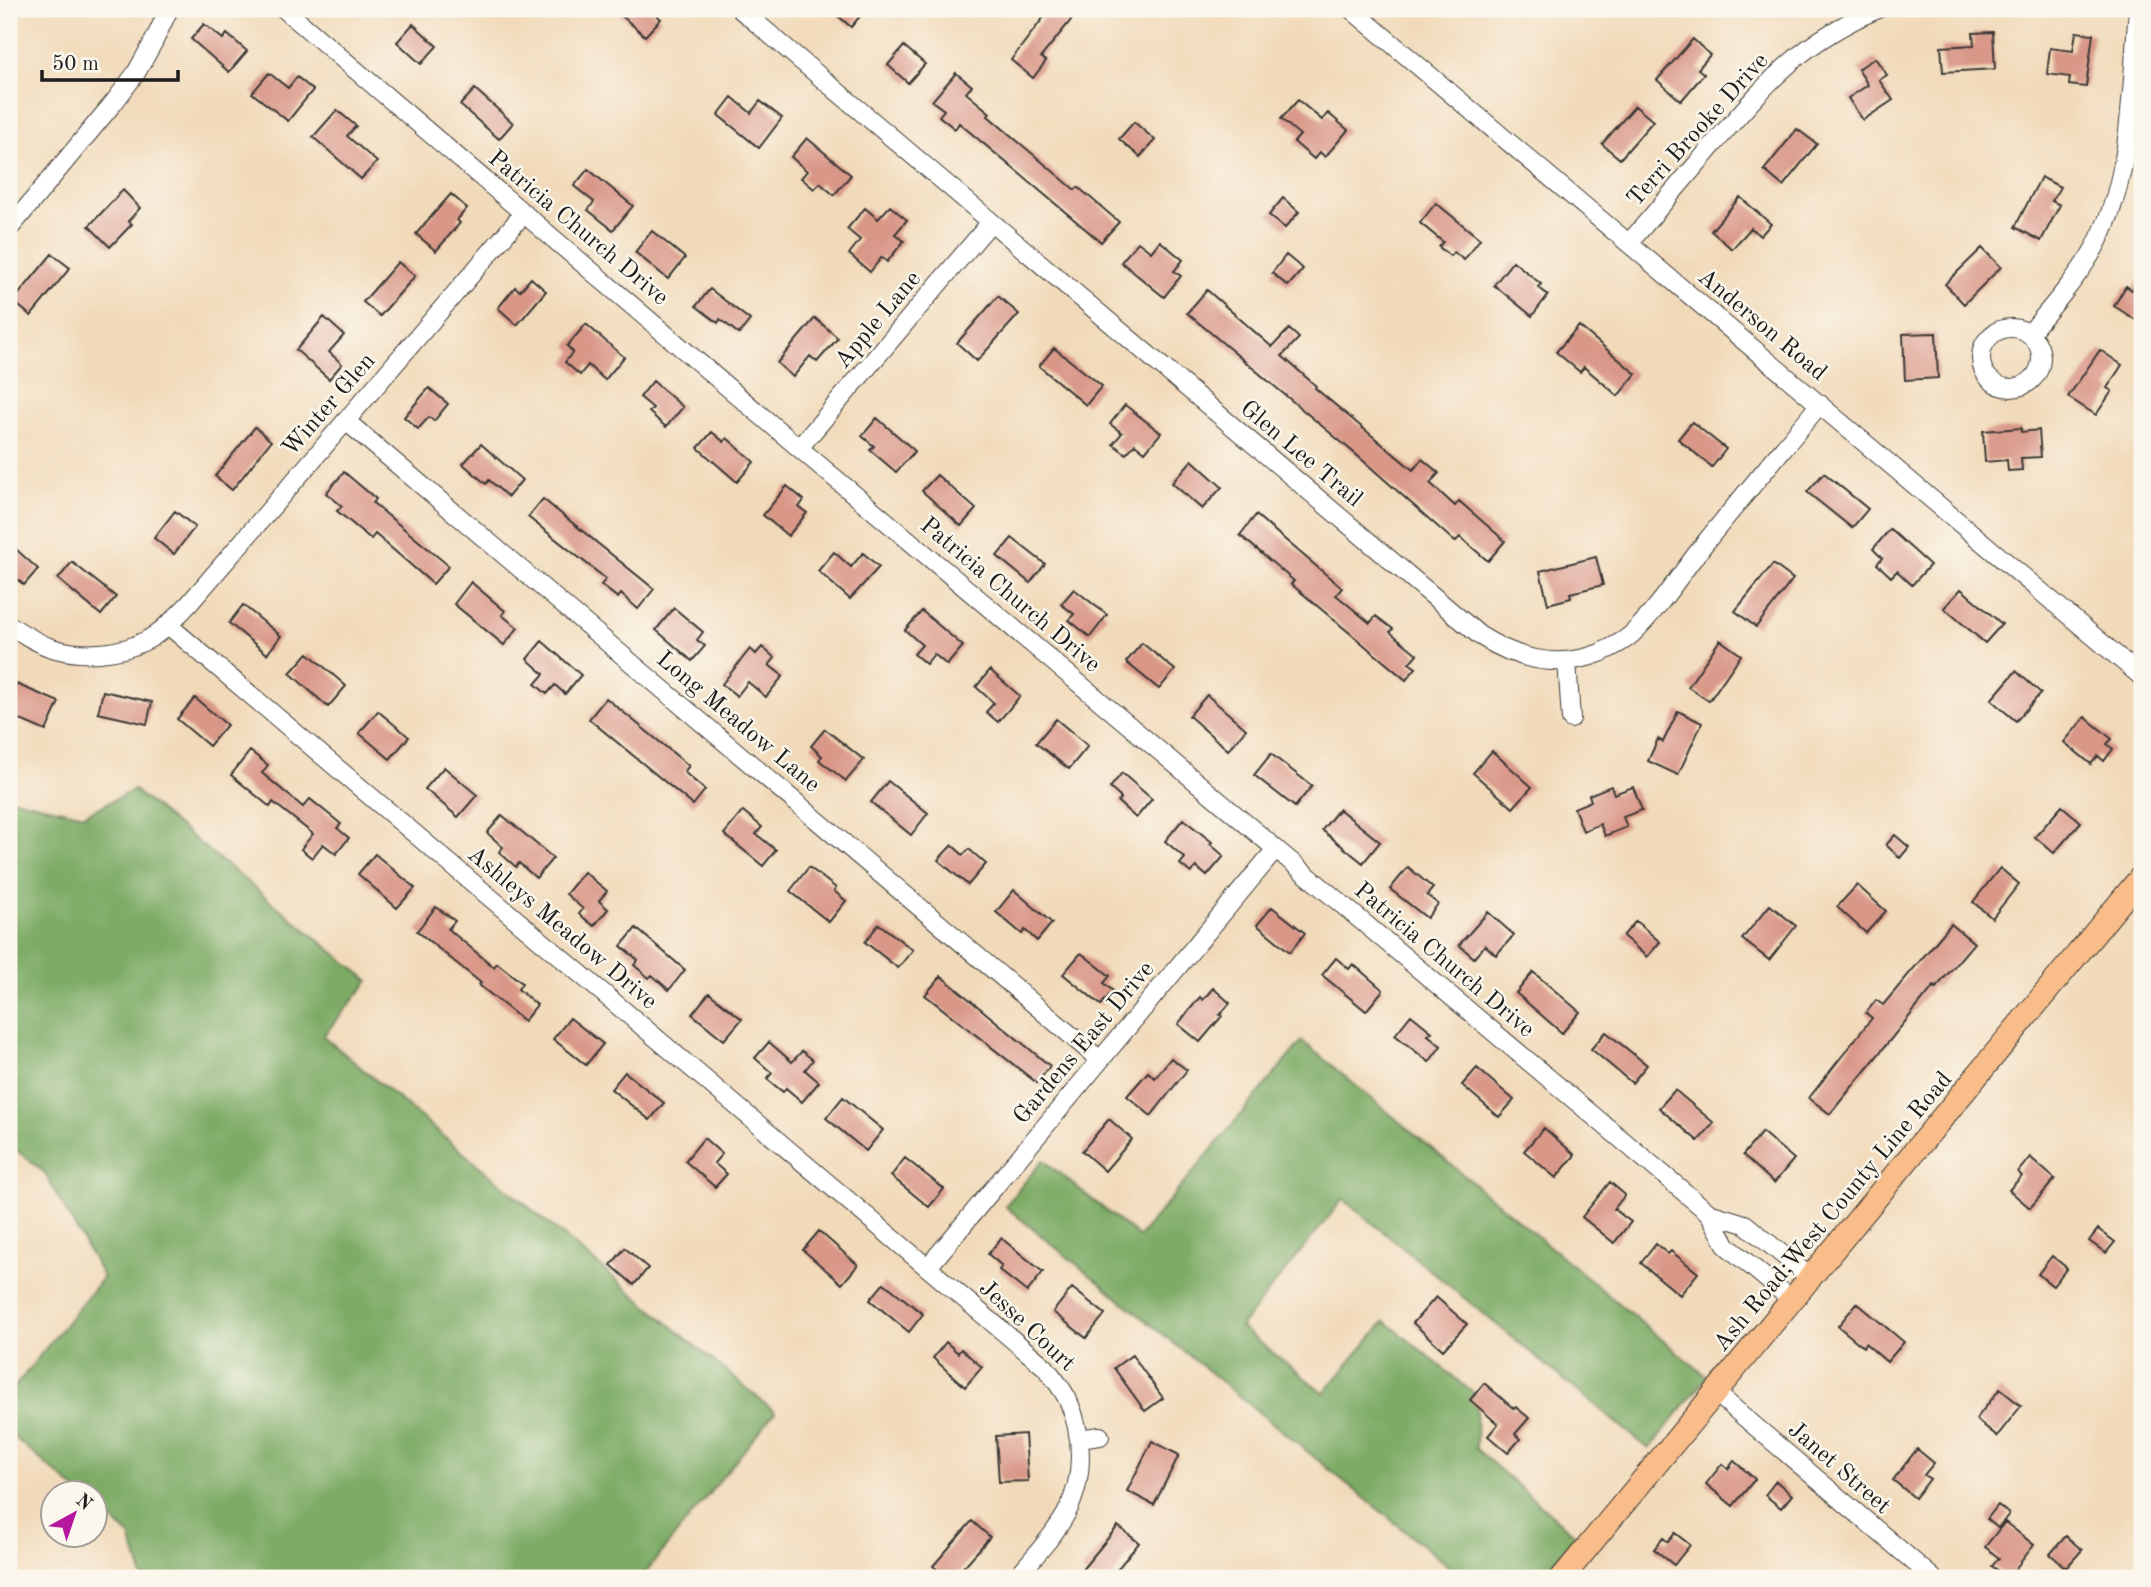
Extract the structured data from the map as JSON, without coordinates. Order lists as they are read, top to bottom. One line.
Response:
{"streets":{"main road":["Ash Road;West County Line Road"],"street":["Terri Brooke Drive","Patricia Church Drive","Apple Lane","Anderson Road","Winter Glen","Glen Lee Trail","Long Meadow Lane","Ashleys Meadow Drive","Gardens East Drive","Jesse Court","Janet Street"]},"crossings":[["Terri Brooke Drive","Anderson Road"],["Patricia Church Drive","Apple Lane"],["Patricia Church Drive","Winter Glen"],["Patricia Church Drive","Gardens East Drive"],["Patricia Church Drive","Ash Road;West County Line Road"],["Apple Lane","Glen Lee Trail"],["Anderson Road","Glen Lee Trail"],["Winter Glen","Long Meadow Lane"],["Winter Glen","Ashleys Meadow Drive"],["Long Meadow Lane","Gardens East Drive"],["Ashleys Meadow Drive","Gardens East Drive"],["Ashleys Meadow Drive","Jesse Court"],["Gardens East Drive","Jesse Court"],["Ash Road;West County Line Road","Janet Street"]],"scale_bar":"50 m","north":"top right"}
